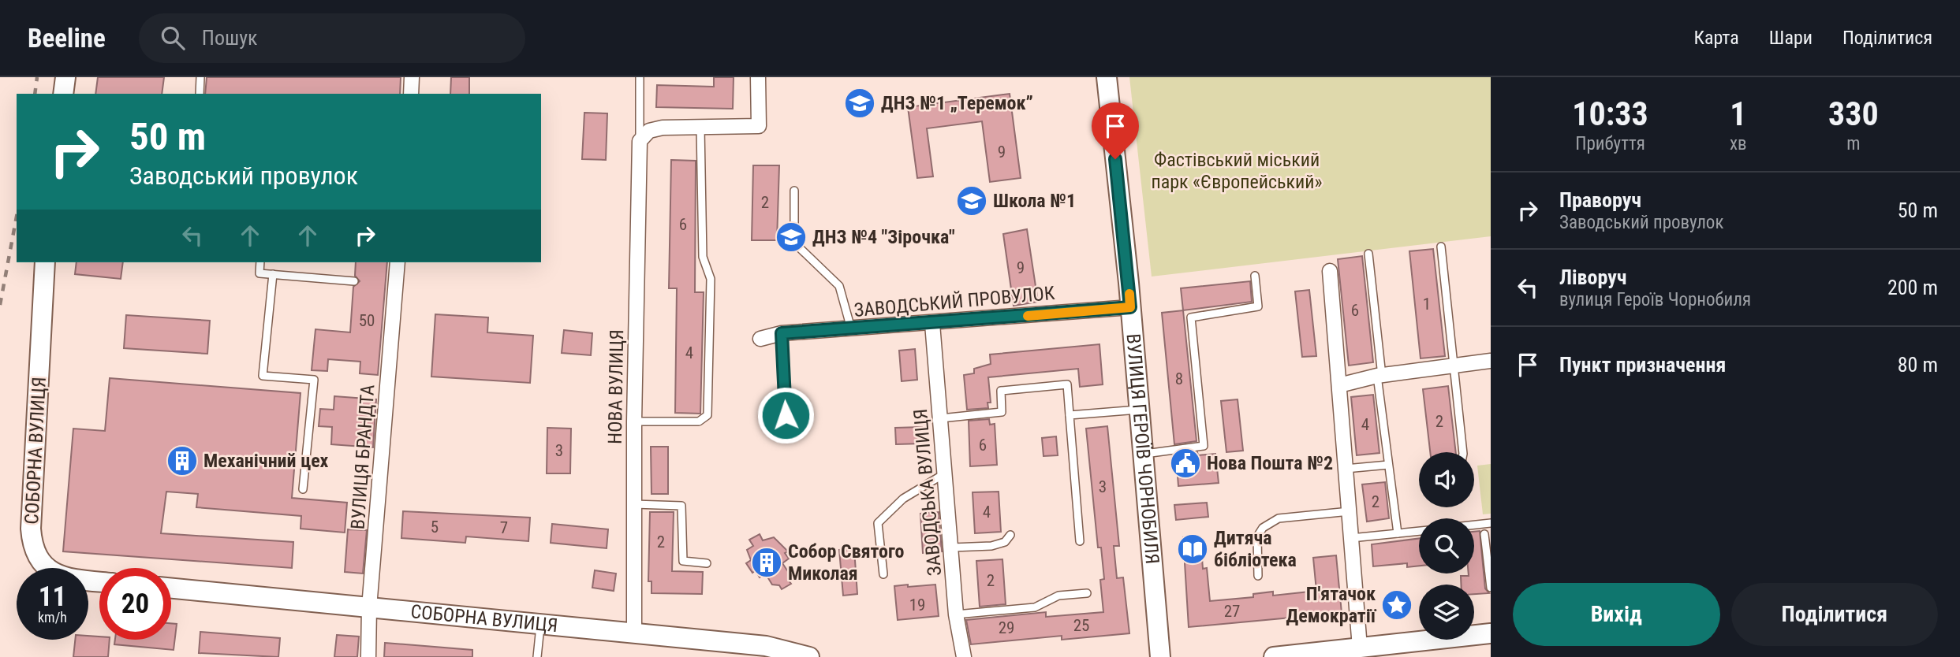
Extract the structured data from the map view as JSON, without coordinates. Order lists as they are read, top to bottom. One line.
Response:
{"streets":{"main road":["ВУЛИЦЯ ГЕРОЇВ ЧОРНОБИЛЯ","СОБОРНА ВУЛИЦЯ"],"street":["ЗАВОДСЬКИЙ ПРОВУЛОК","НОВА ВУЛИЦЯ","ВУЛИЦЯ БРАНДТА","ЗАВОДСЬКА ВУЛИЦЯ"]},"crossings":[["ЗАВОДСЬКИЙ ПРОВУЛОК","ВУЛИЦЯ ГЕРОЇВ ЧОРНОБИЛЯ"],["ЗАВОДСЬКИЙ ПРОВУЛОК","ЗАВОДСЬКА ВУЛИЦЯ"],["НОВА ВУЛИЦЯ","СОБОРНА ВУЛИЦЯ"],["СОБОРНА ВУЛИЦЯ","ВУЛИЦЯ БРАНДТА"]],"parks":["Фастівський міський парк «Європейський»"],"places":{"school or university":["ДНЗ №1 „Теремок”","Школа №1","ДНЗ №4 \"Зірочка\""],"building":["Механічний цех","Собор Святого Миколая"],"public building":["Нова Пошта №2"],"library":["Дитяча бібліотека"],"place":["П'ятачок Демократії"]},"house_numbers":["9","2","6","9","1","6","50","4","8","2","4","6","3","3","2","4","5","7","2","2","19","27","25","29"],"page":{"header":"Beeline","search":"Пошук","nav":["Карта","Шари","Поділитися"],"eta":["10:33","Прибуття","1","хв","330","m"],"turn":["50 m","Заводський провулок"],"list":[{"name":"Праворуч","note":"Заводський провулок","value":"50 m"},{"name":"Ліворуч","note":"вулиця Героїв Чорнобиля","value":"200 m"},{"name":"Пункт призначення","value":"80 m"}],"speed":"11 km/h","limit":"20","buttons":["Вихід","Поділитися"]}}
